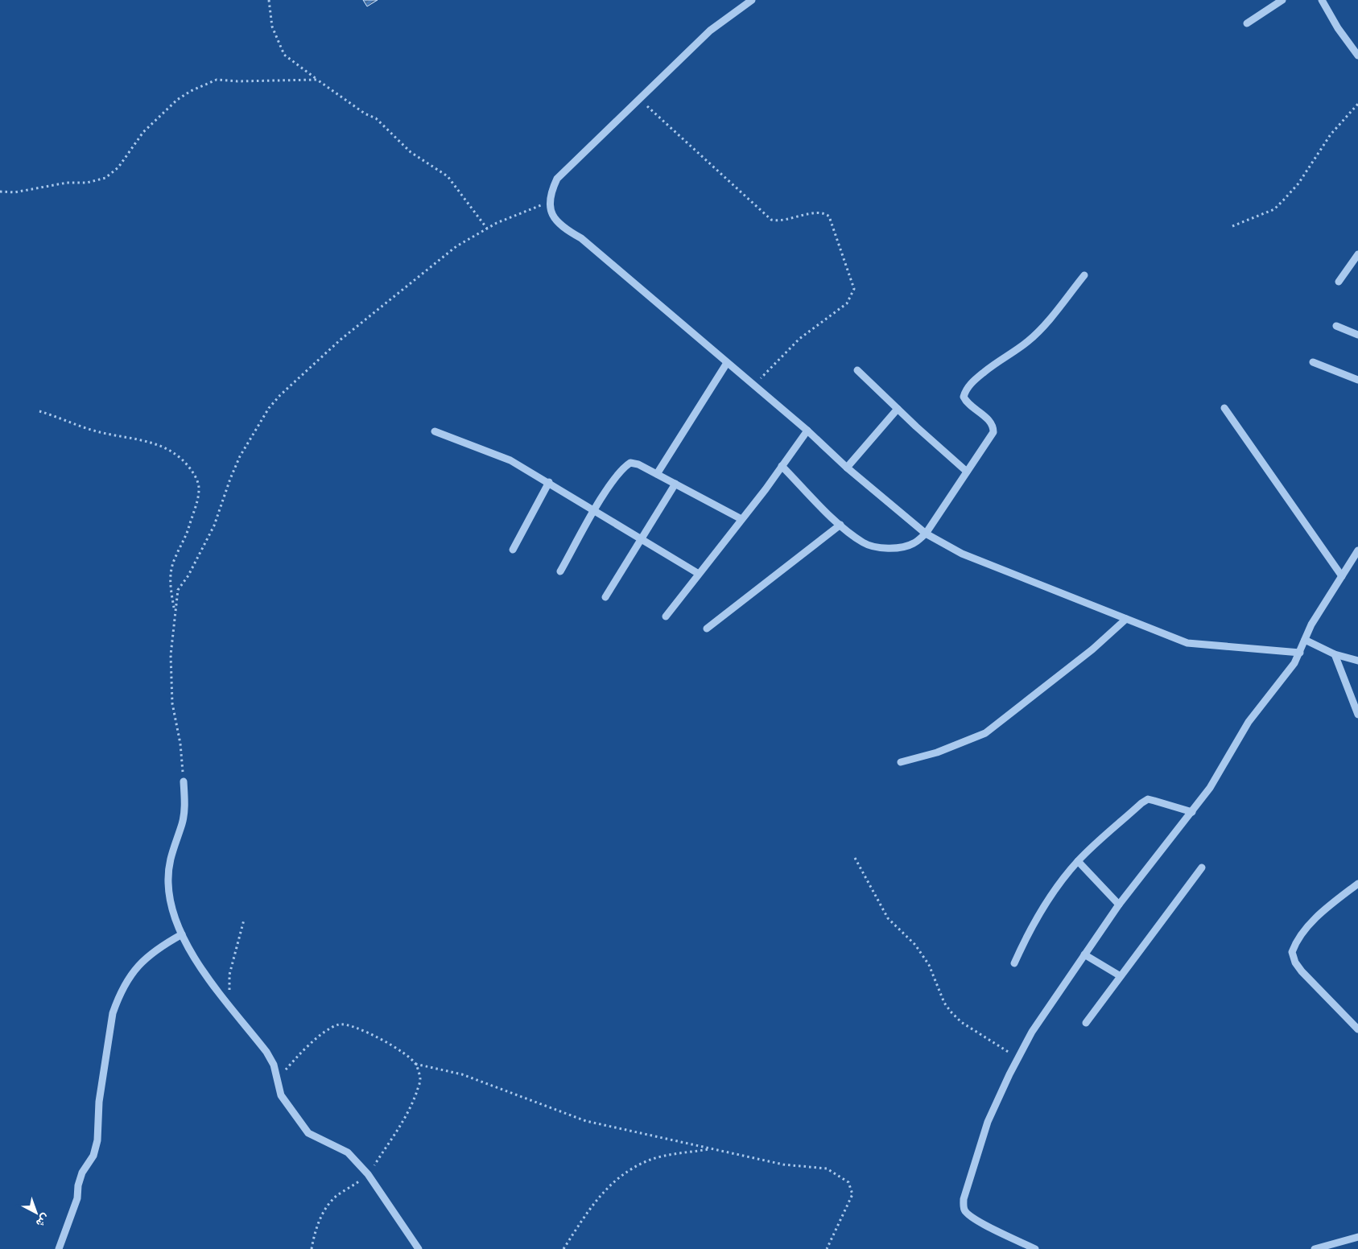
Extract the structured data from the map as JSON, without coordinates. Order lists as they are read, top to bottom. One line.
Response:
{"north":"bottom right"}
